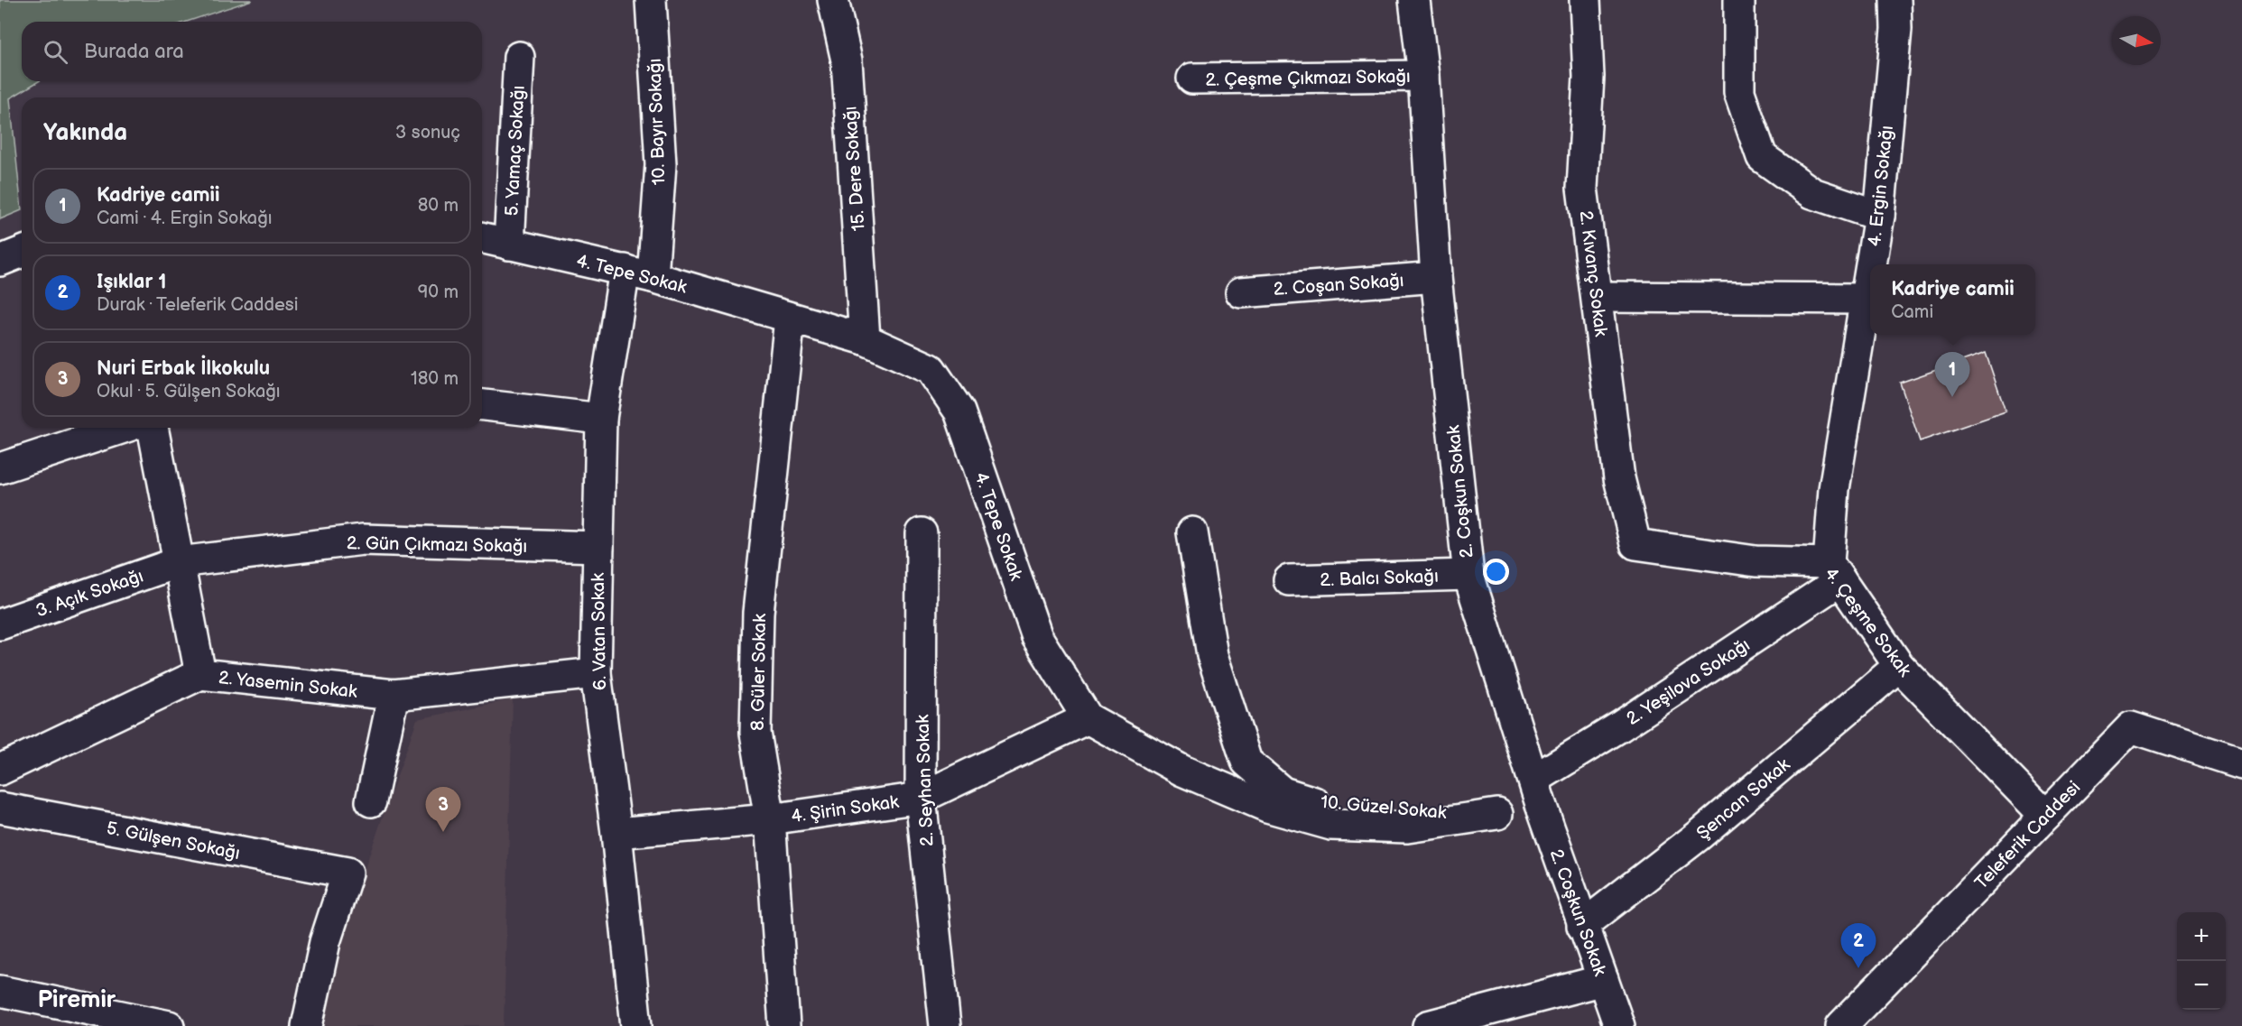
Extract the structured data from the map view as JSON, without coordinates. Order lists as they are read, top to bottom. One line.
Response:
{"streets":{"street":["2. Çeşme Çıkmazı Sokağı","10. Bayır Sokağı","5. Yamaç Sokağı","15. Dere Sokağı","4. Ergin Sokağı","4. Tepe Sokak","2. Kıvanç Sokak","2. Coşan Sokağı","2. Coşkun Sokak","2. Gün Çıkmazı Sokağı","2. Balcı Sokağı","3. Açık Sokağı","4. Çeşme Sokak","6. Vatan Sokak","8. Güler Sokak","2. Yeşilova Sokağı","2. Yasemin Sokak","2. Seyhan Sokak","Şencan Sokak","10. Güzel Sokak","4. Şirin Sokak","Teleferik Caddesi","5. Gülşen Sokağı"]},"crossings":[["2. Çeşme Çıkmazı Sokağı","2. Coşkun Sokak"],["10. Bayır Sokağı","4. Tepe Sokak"],["10. Bayır Sokağı","6. Vatan Sokak"],["5. Yamaç Sokağı","4. Tepe Sokak"],["15. Dere Sokağı","4. Tepe Sokak"],["4. Ergin Sokağı","4. Çeşme Sokak"],["4. Ergin Sokağı","2. Yeşilova Sokağı"],["4. Tepe Sokak","6. Vatan Sokak"],["4. Tepe Sokak","8. Güler Sokak"],["4. Tepe Sokak","10. Güzel Sokak"],["4. Tepe Sokak","4. Şirin Sokak"],["2. Kıvanç Sokak","4. Çeşme Sokak"],["2. Coşan Sokağı","2. Coşkun Sokak"],["2. Coşkun Sokak","2. Balcı Sokağı"],["2. Coşkun Sokak","2. Yeşilova Sokağı"],["2. Coşkun Sokak","Şencan Sokak"],["2. Coşkun Sokak","10. Güzel Sokak"],["2. Gün Çıkmazı Sokağı","3. Açık Sokağı"],["2. Gün Çıkmazı Sokağı","6. Vatan Sokak"],["4. Çeşme Sokak","2. Yeşilova Sokağı"],["4. Çeşme Sokak","Şencan Sokak"],["4. Çeşme Sokak","Teleferik Caddesi"],["6. Vatan Sokak","2. Yasemin Sokak"],["6. Vatan Sokak","4. Şirin Sokak"],["8. Güler Sokak","4. Şirin Sokak"],["2. Yeşilova Sokağı","10. Güzel Sokak"],["2. Seyhan Sokak","4. Şirin Sokak"]],"districts":["Piremir"],"north":"right","page":{"search":"Burada ara","heading":["Yakında","3 sonuç"],"list":[{"mark":"1","name":"Kadriye camii","note":"Cami · 4. Ergin Sokağı","value":"80 m"},{"mark":"2","name":"Işıklar 1","note":"Durak · Teleferik Caddesi","value":"90 m"},{"mark":"3","name":"Nuri Erbak İlkokulu","note":"Okul · 5. Gülşen Sokağı","value":"180 m"}],"popup":["Kadriye camii","Cami"],"pins":["1","3","2"],"map_buttons":["+","−"]}}
